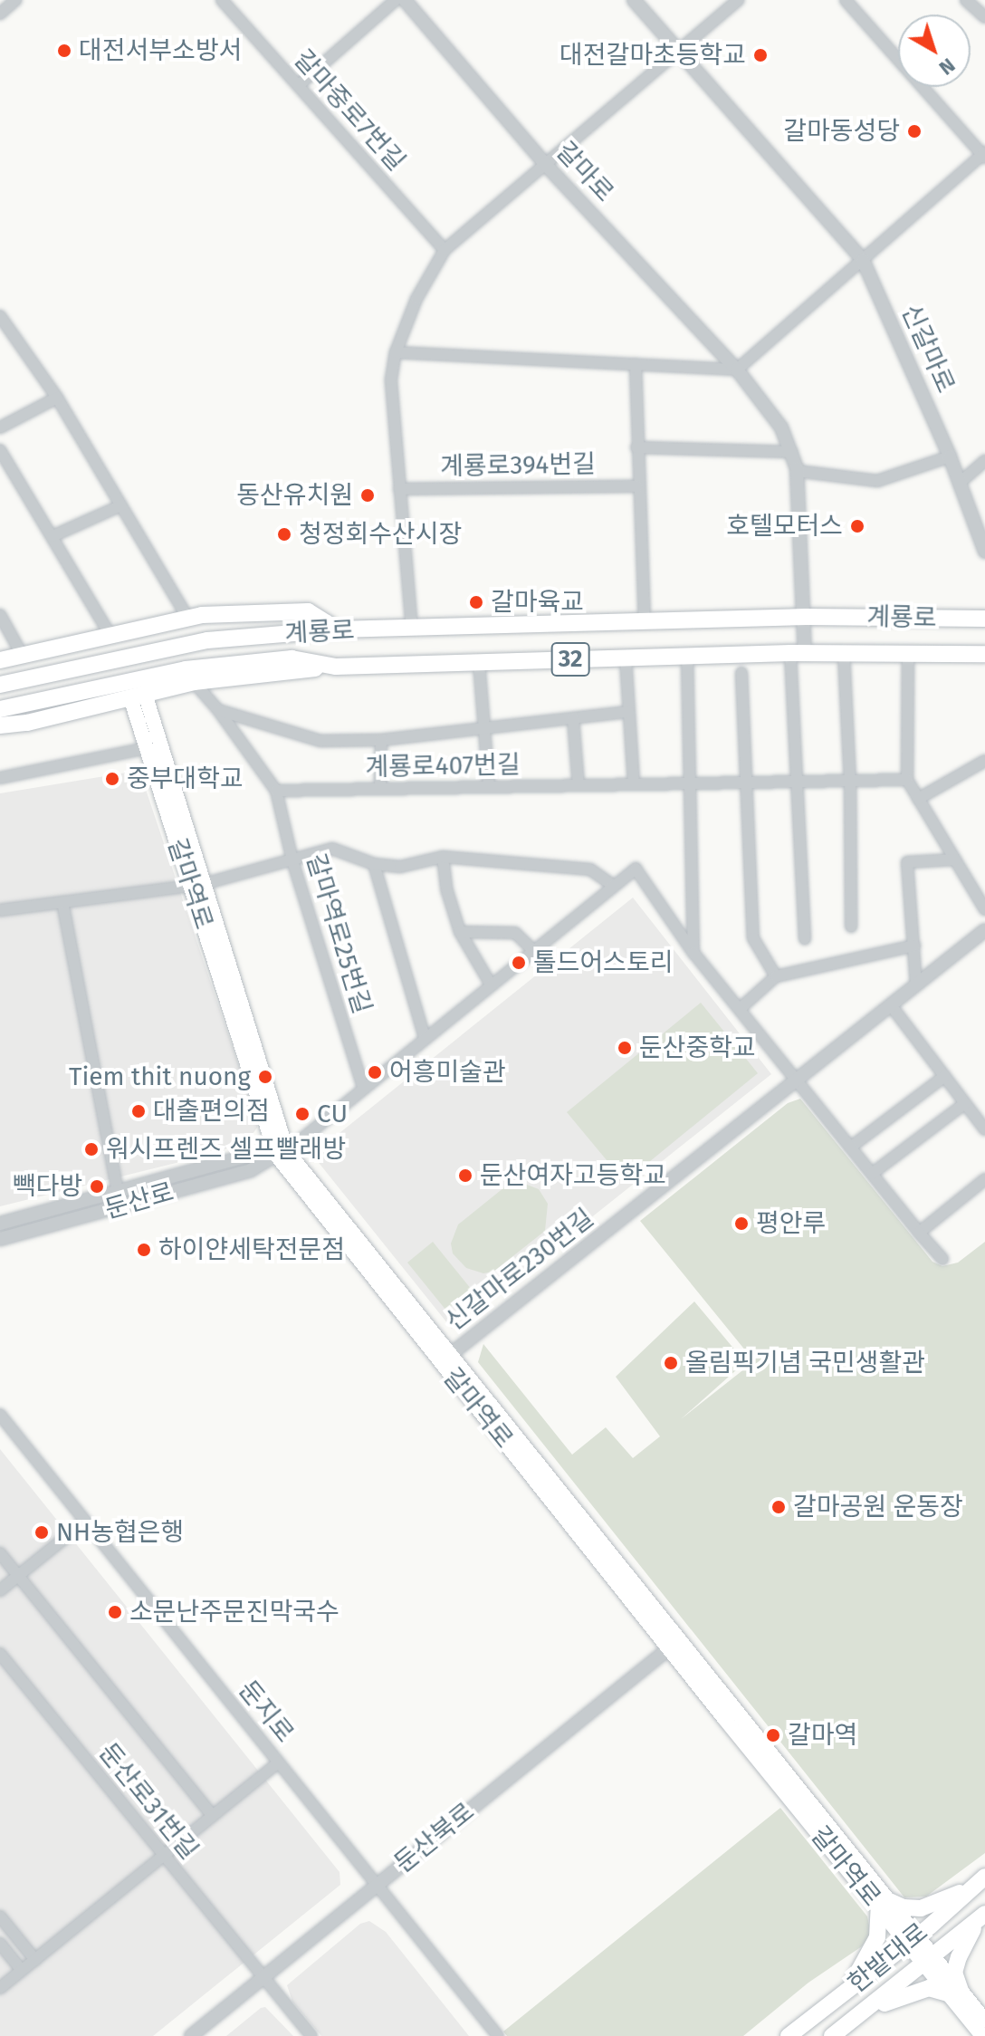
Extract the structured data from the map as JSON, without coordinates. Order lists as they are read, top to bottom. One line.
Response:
{"streets":{"main road":["계룡로","32","갈마역로","한밭대로"],"street":["갈마중로7번길","갈마로","신갈마로","계룡로394번길","계룡로407번길","갈마역로25번길","둔산로","신갈마로230번길","둔지로","둔산로31번길","둔산북로"]},"crossings":[["갈마로","계룡로"],["계룡로","32"],["32","갈마역로"],["계룡로407번길","갈마역로25번길"],["갈마역로","둔산로"],["갈마역로","신갈마로230번길"],["갈마역로","둔산북로"],["갈마역로","한밭대로"],["둔지로","둔산북로"],["둔산로31번길","둔산북로"]],"places":["대전서부소방서","대전갈마초등학교","갈마동성당","동산유치원","호텔모터스","청정회수산시장","갈마육교","중부대학교","톨드어스토리","둔산중학교","어흥미술관","Tiem thit nuong","대출편의점","CU","워시프렌즈 셀프빨래방","둔산여자고등학교","빽다방","평안루","하이얀세탁전문점","올림픽기념 국민생활관","갈마공원 운동장","NH농협은행","소문난주문진막국수","갈마역"],"north":"bottom right"}
